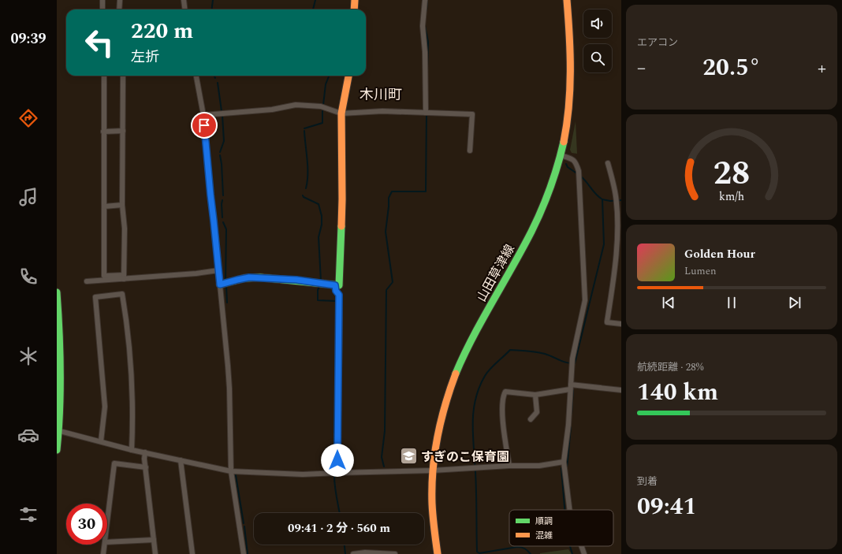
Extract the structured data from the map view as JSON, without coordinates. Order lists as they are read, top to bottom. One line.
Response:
{"streets":{"main road":["山田草津線"]},"districts":["木川町"],"places":{"school or university":["すぎのこ保育園"]},"legend":["順調","混雑"],"page":{"tabs":"09:39","tile":["エアコン",["航続距離 · 28%","140 km"],["到着","09:41"]],"turn":["220 m","左折"],"heat":["−","20.5°","+"],"song":["Golden Hour","Lumen"],"limit":"30","trip":"09:41 · 2 分 · 560 m","gauge":["28","km/h"]}}
